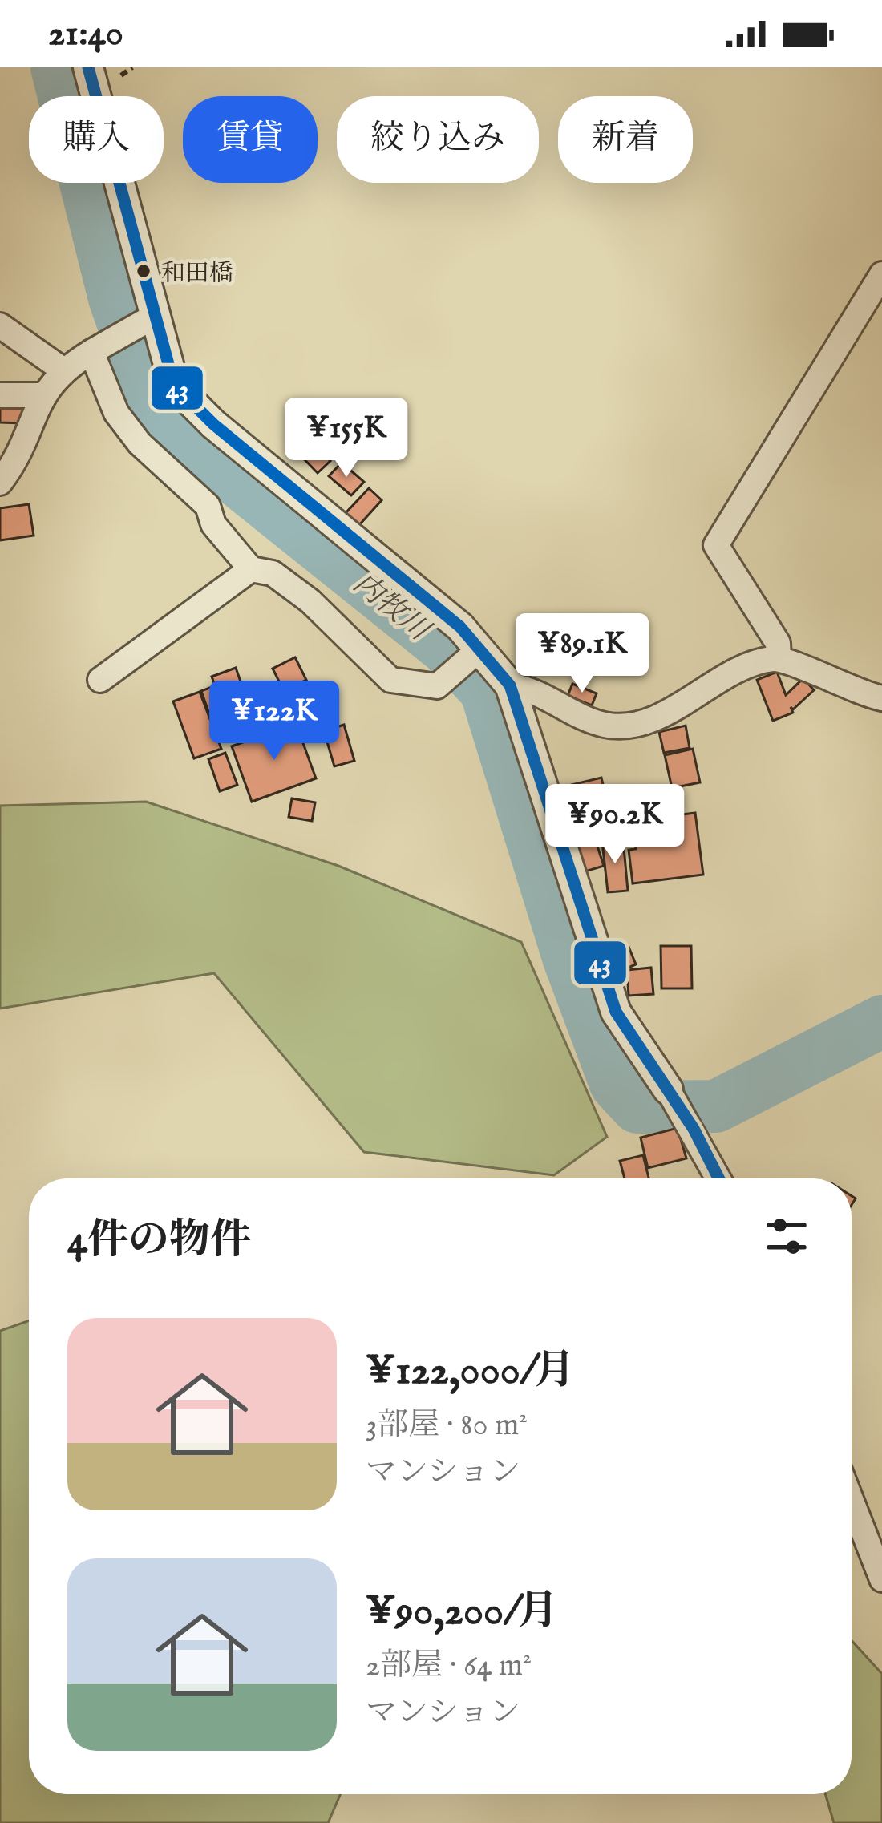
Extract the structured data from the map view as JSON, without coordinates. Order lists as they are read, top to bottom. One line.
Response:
{"water":["内牧川"],"places":["和田橋"],"lines":["transit line 43"],"page":{"status":"21:40","chip":["購入","賃貸","絞り込み","新着"],"price":["¥155K","¥89.1K","¥122K","¥90.2K"],"heading":"4件の物件","list":[{"name":"¥122,000/月","note":"3部屋 · 80 m² · マンション"},{"name":"¥90,200/月","note":"2部屋 · 64 m² · マンション"}]}}
